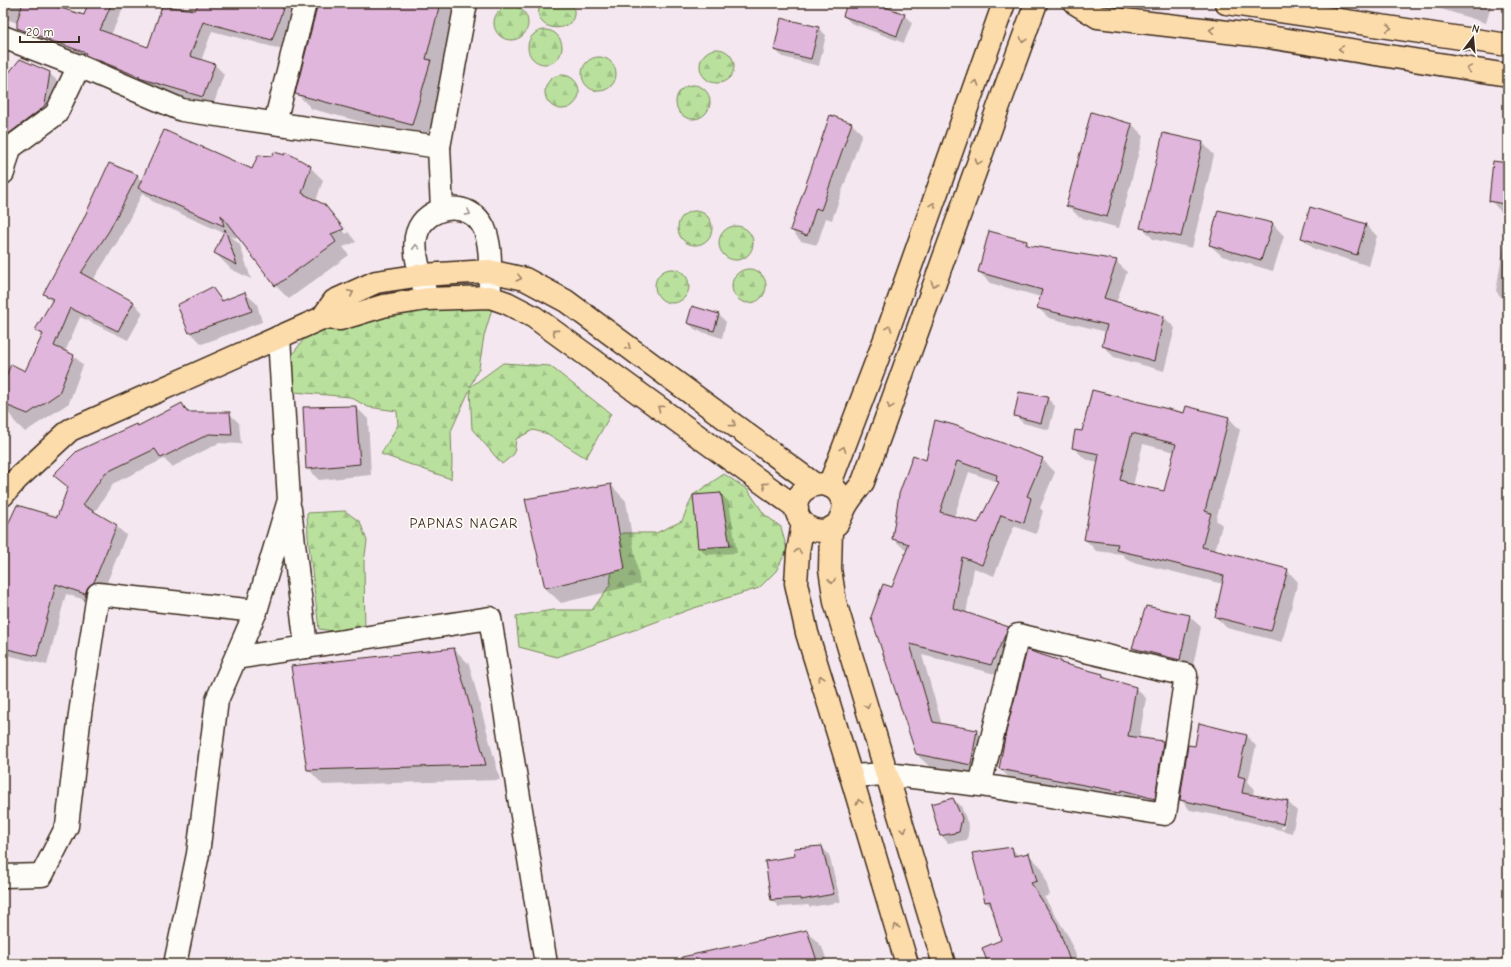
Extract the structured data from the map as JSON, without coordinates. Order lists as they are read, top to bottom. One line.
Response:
{"districts":["PAPNAS NAGAR"],"scale_bar":"20 m","north":"top"}
